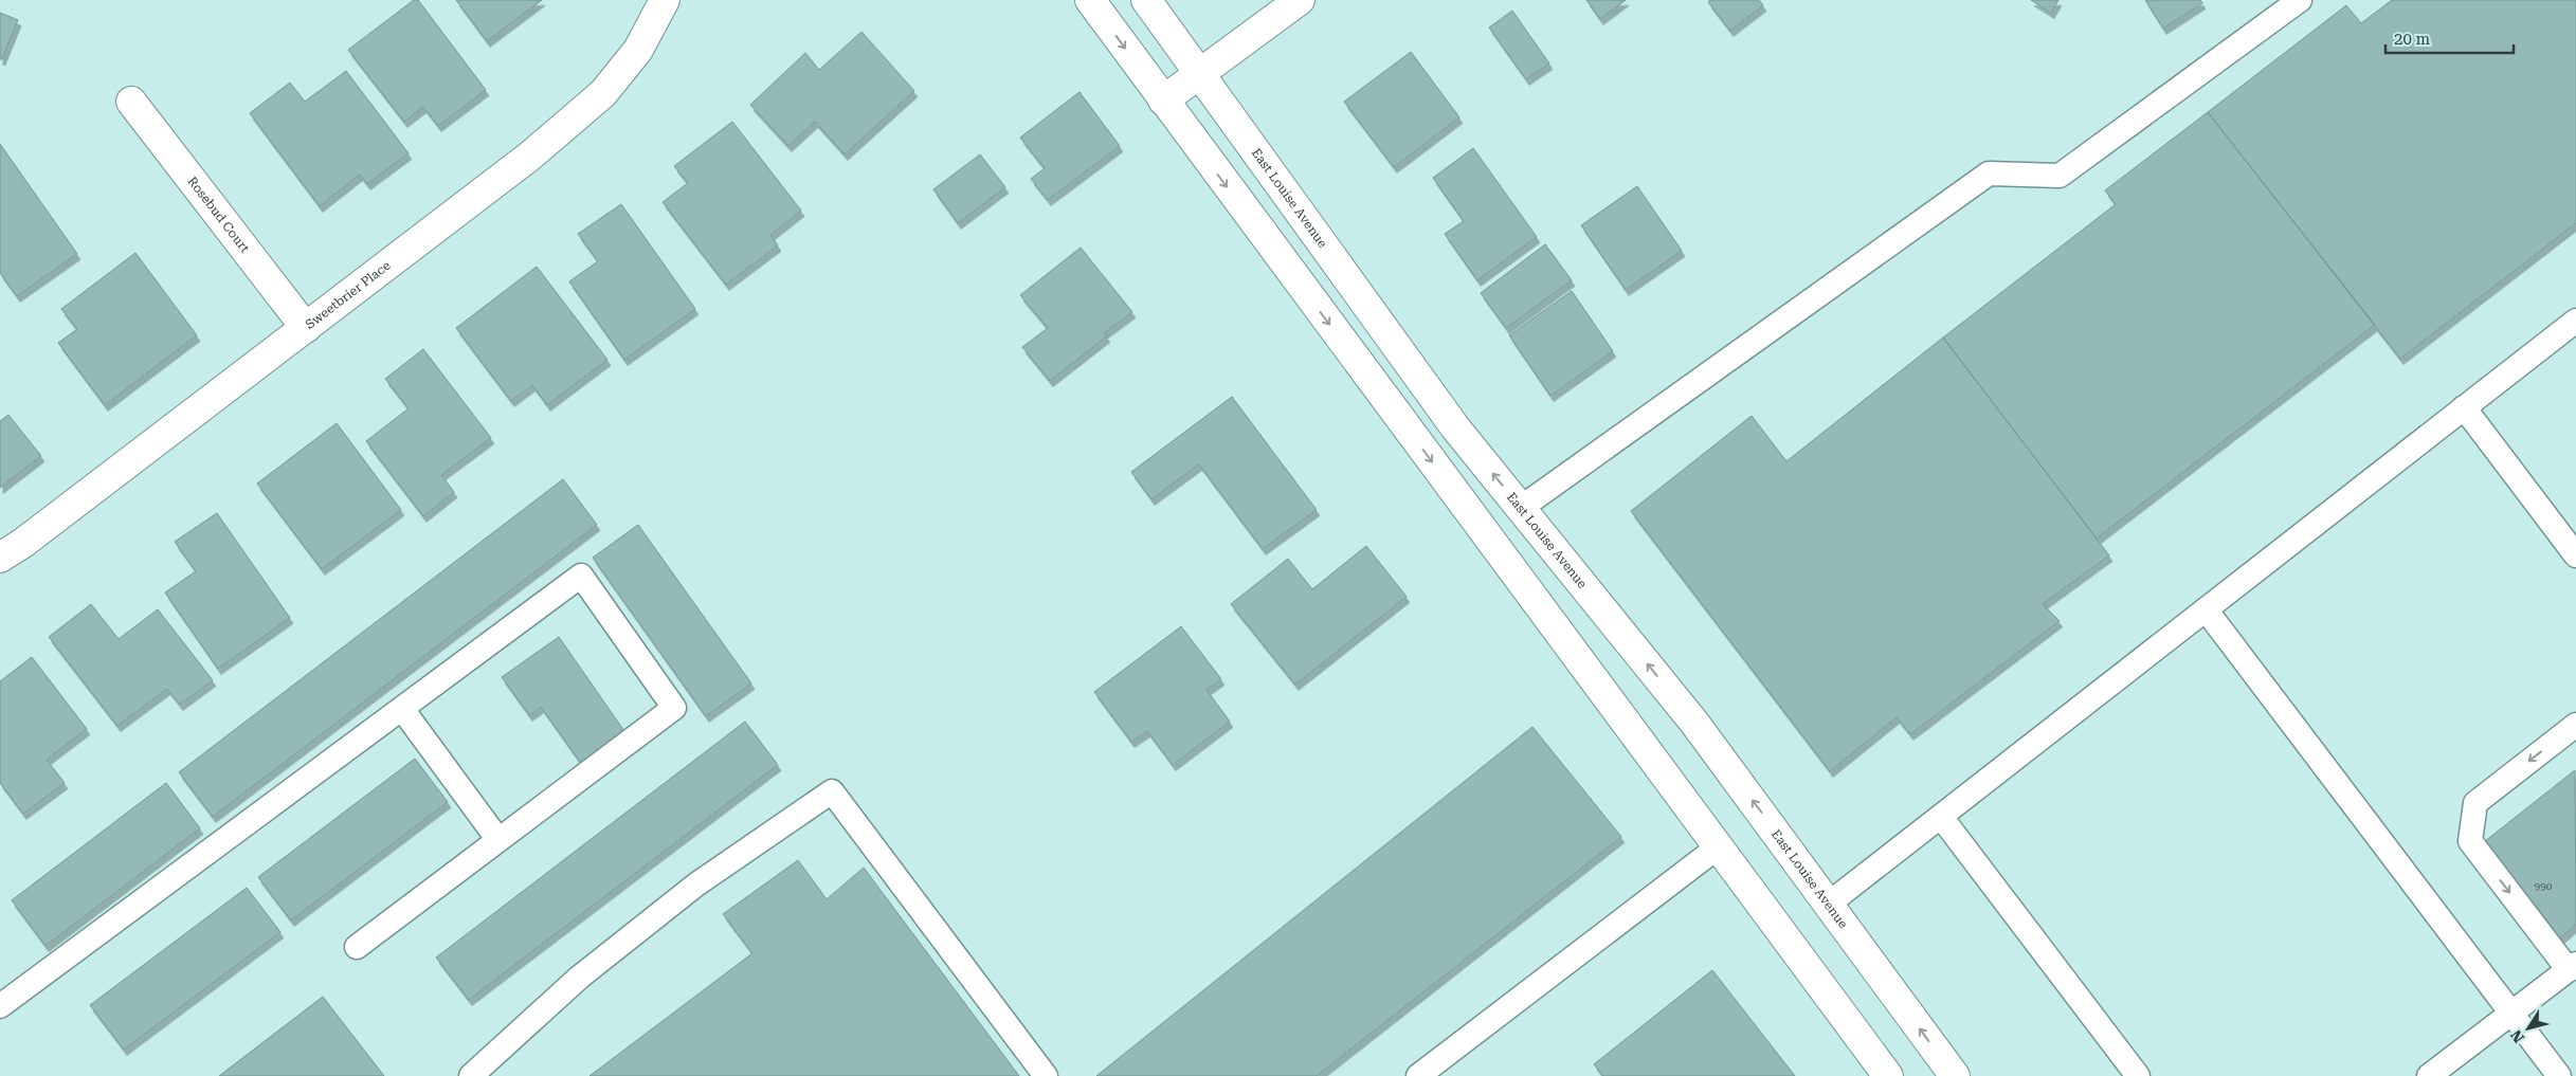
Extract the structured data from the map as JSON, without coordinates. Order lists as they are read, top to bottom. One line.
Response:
{"streets":{"street":["East Louise Avenue","Rosebud Court","Sweetbrier Place"]},"crossings":[["Rosebud Court","Sweetbrier Place"]],"house_numbers":["990"],"scale_bar":"20 m","north":"bottom left"}
